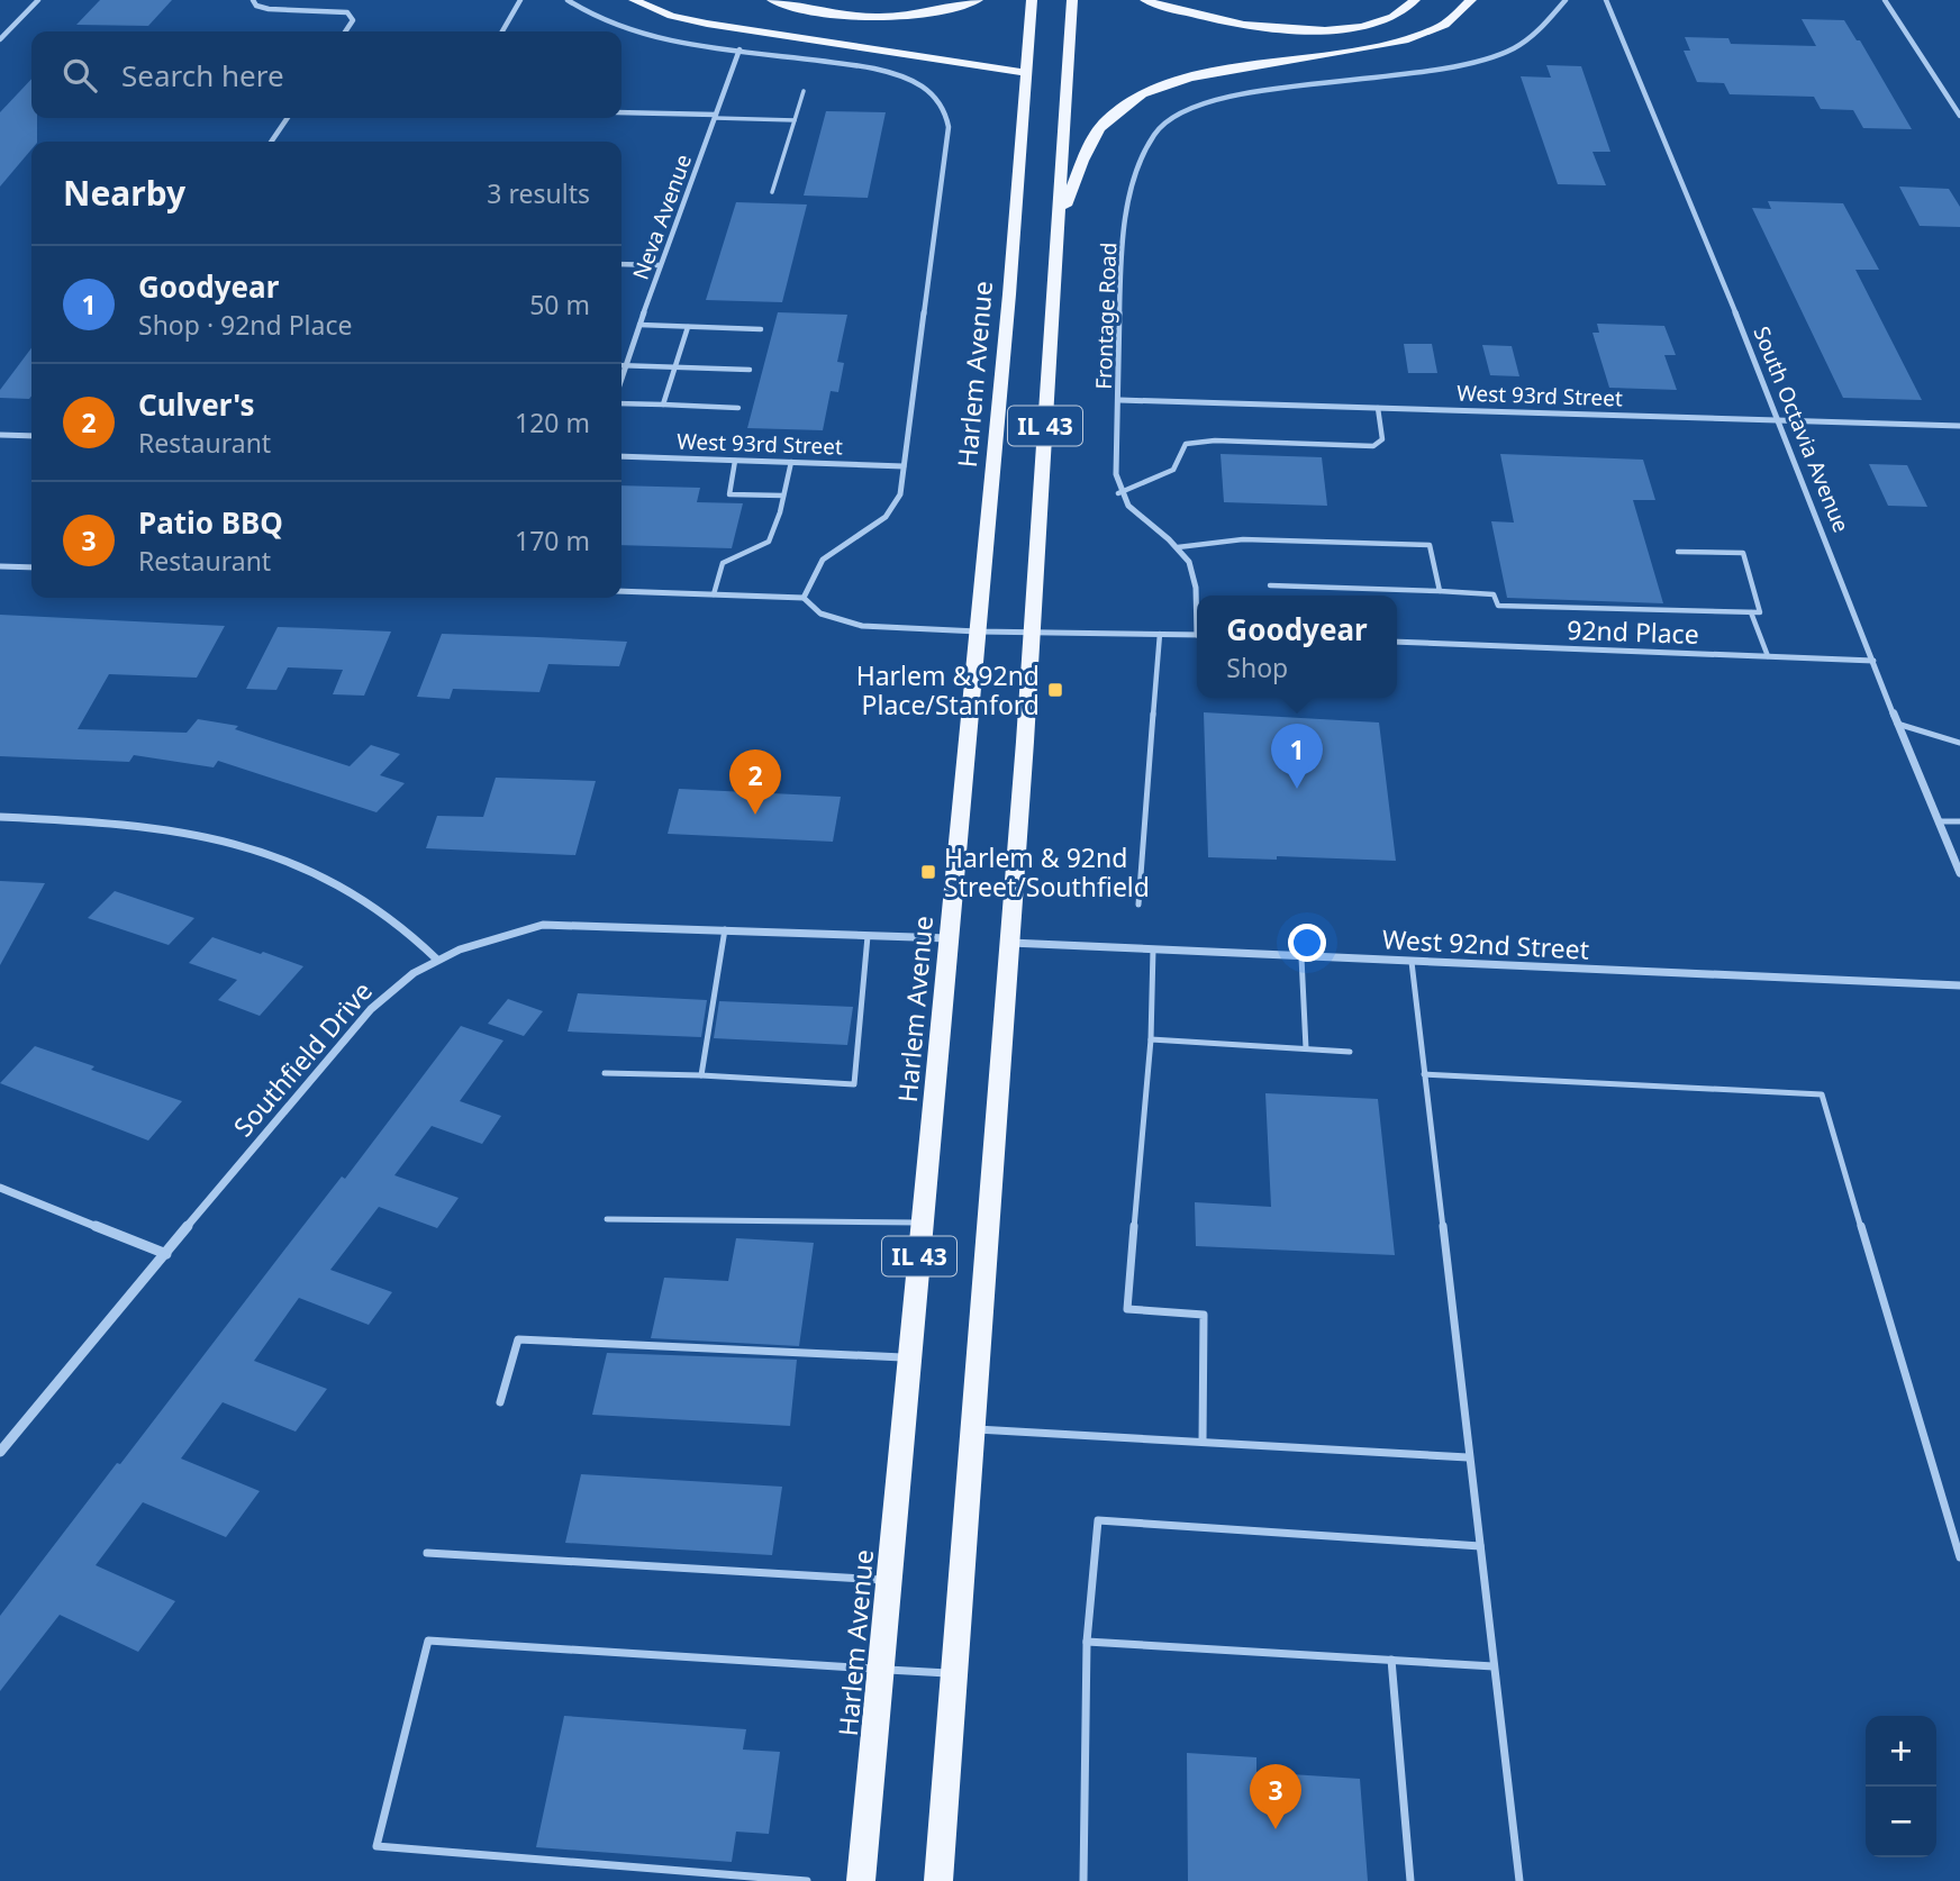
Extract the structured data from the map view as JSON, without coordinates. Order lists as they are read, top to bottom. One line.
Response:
{"streets":{"main road":["Harlem Avenue","IL 43"],"street":["Neva Avenue","Frontage Road","West 93rd Street","South Octavia Avenue","92nd Place","West 92nd Street","Southfield Drive"]},"crossings":[["Frontage Road","West 93rd Street"],["Harlem Avenue","Southfield Drive"],["West 93rd Street","South Octavia Avenue"],["IL 43","West 92nd Street"],["South Octavia Avenue","92nd Place"]],"places":{"transit":["Harlem & 92nd Place/Stanford","Harlem & 92nd Street/Southfield"]},"page":{"search":"Search here","heading":["Nearby","3 results"],"list":[{"mark":"1","name":"Goodyear","note":"Shop · 92nd Place","value":"50 m"},{"mark":"2","name":"Culver's","note":"Restaurant","value":"120 m"},{"mark":"3","name":"Patio BBQ","note":"Restaurant","value":"170 m"}],"popup":["Goodyear","Shop"],"pins":["1","2","3"],"map_buttons":["+","−"]}}
